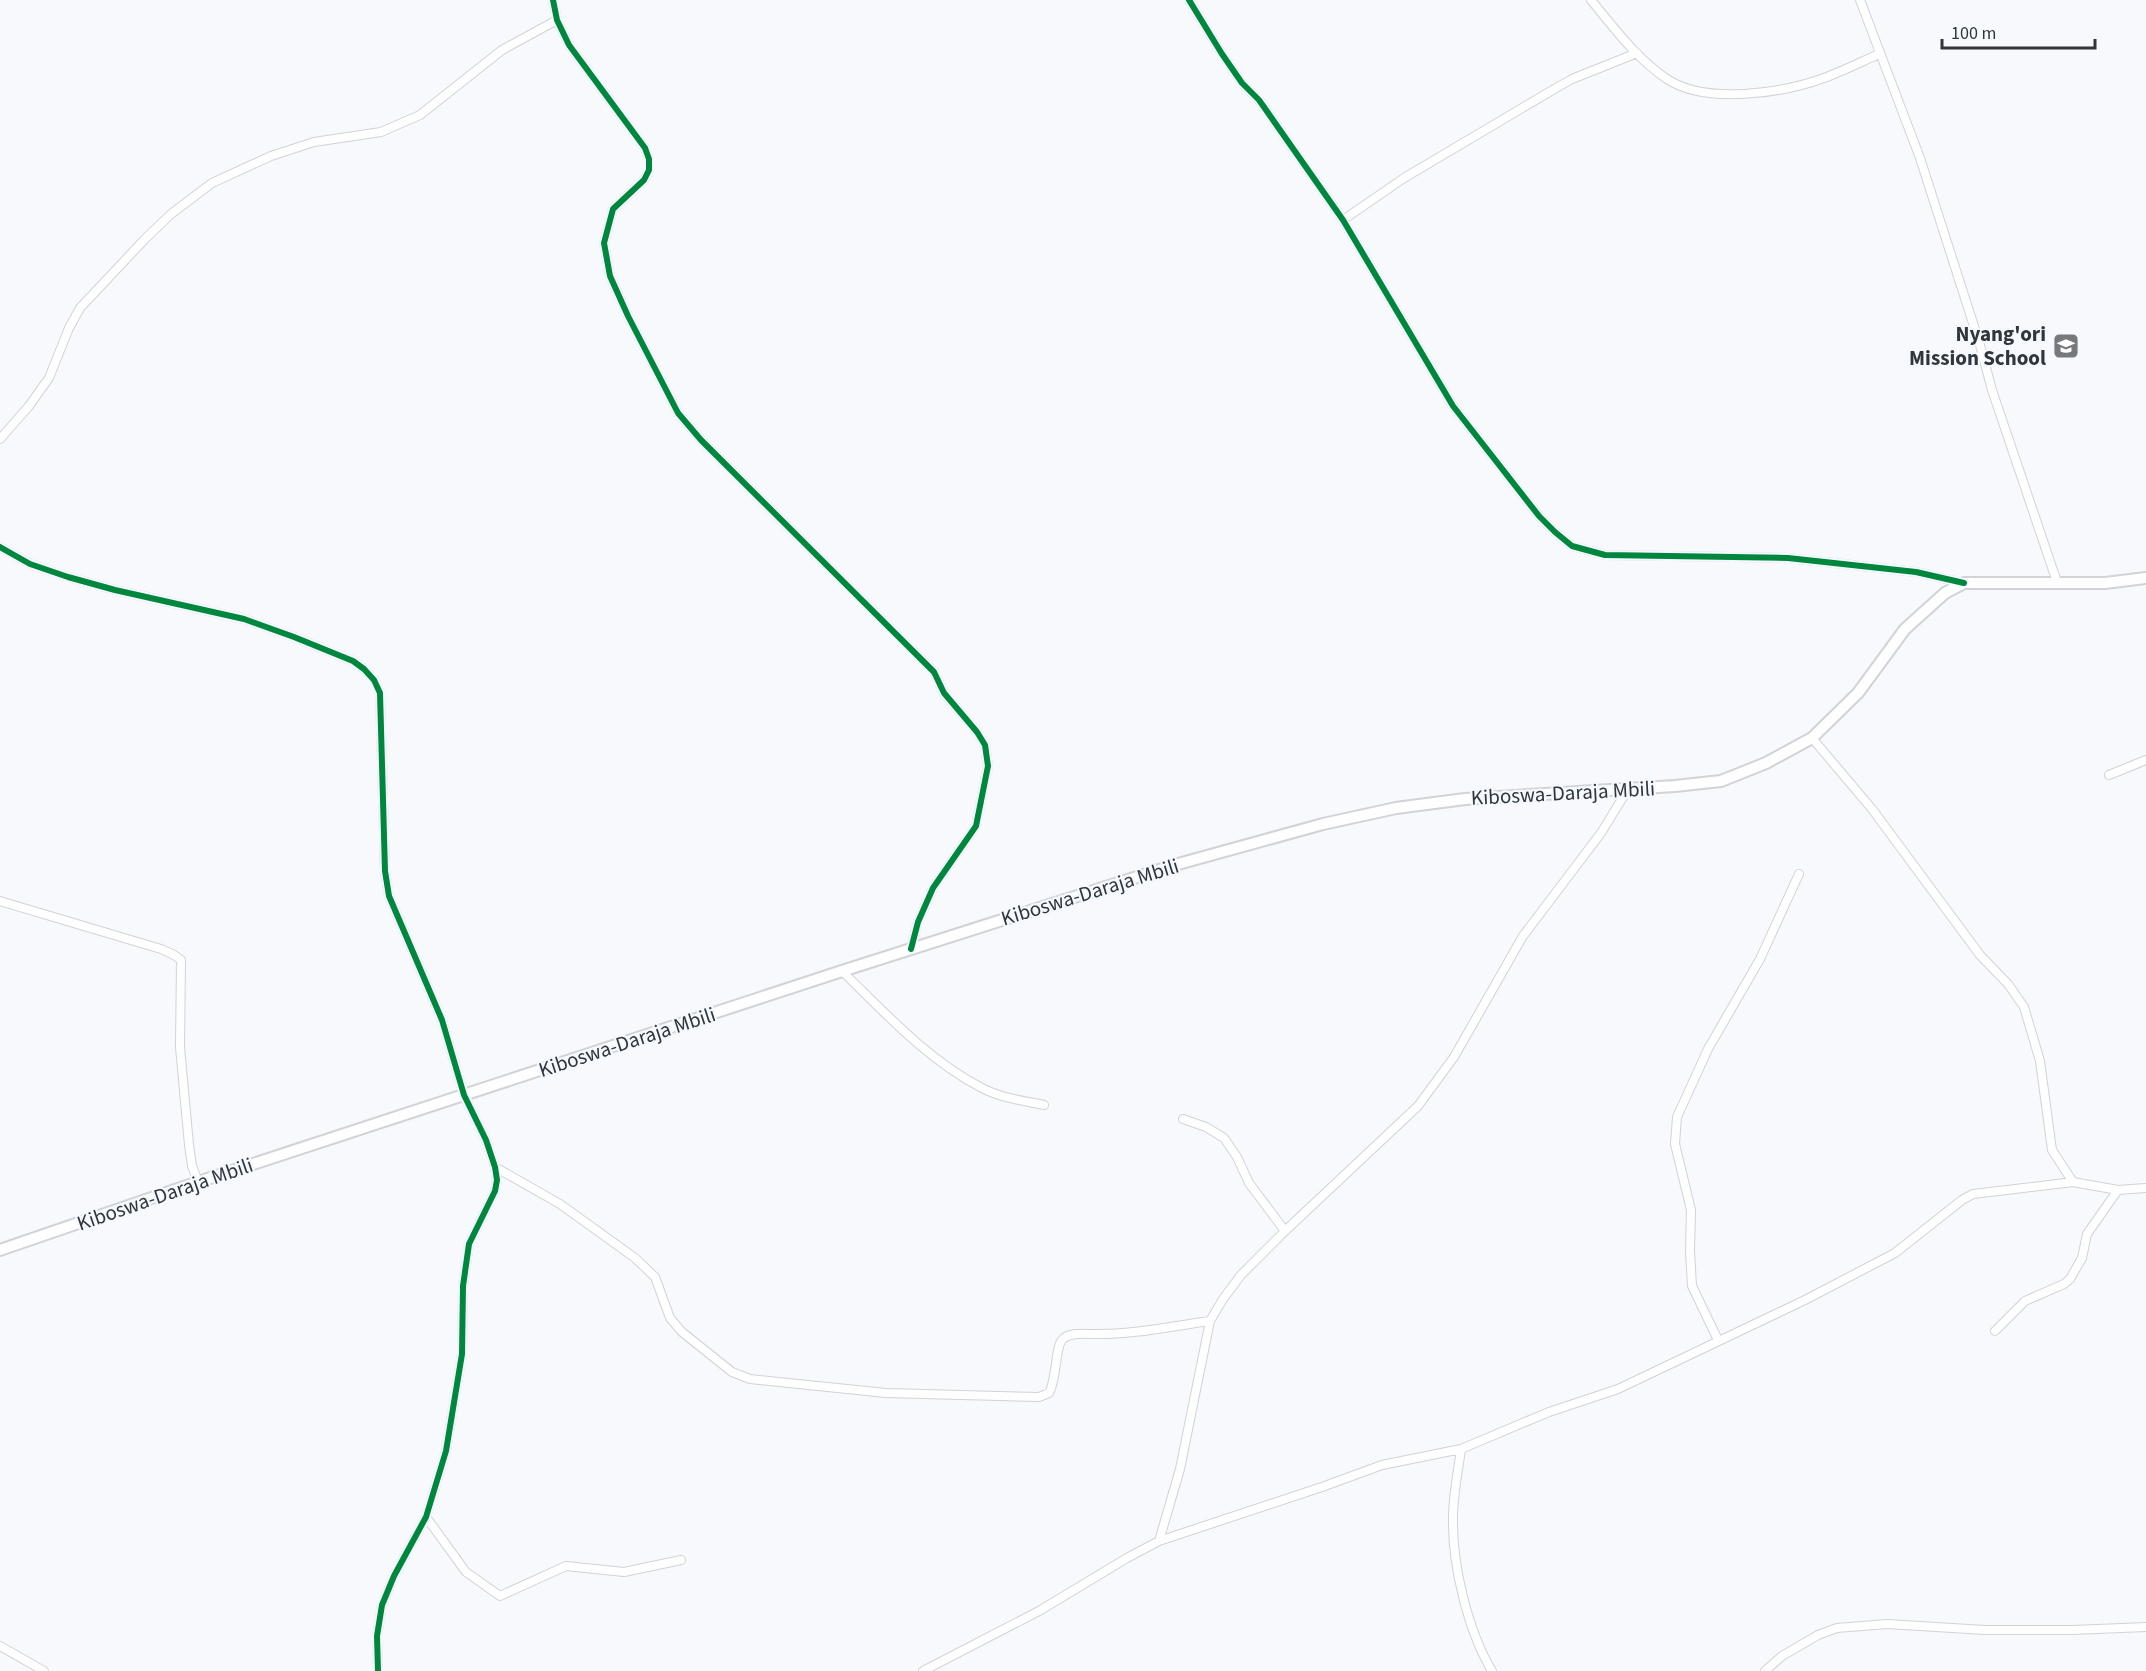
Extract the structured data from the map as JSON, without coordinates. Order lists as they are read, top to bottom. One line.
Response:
{"streets":{"main road":["Kiboswa-Daraja Mbili"]},"places":{"school or university":["Nyang'ori Mission School"]},"scale_bar":"100 m"}
